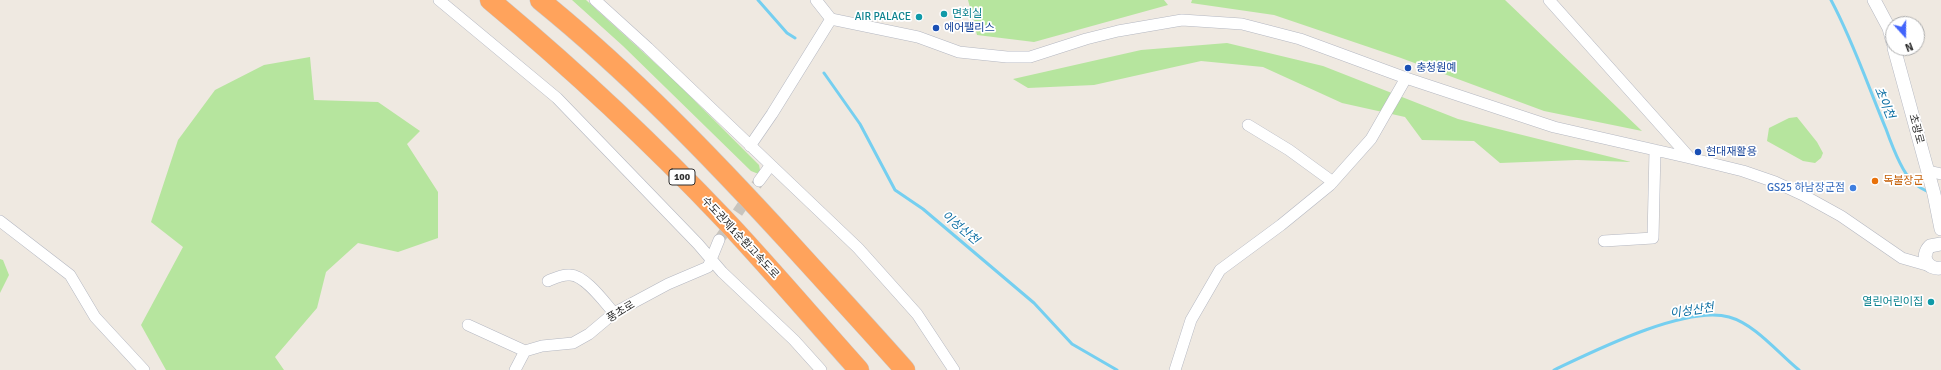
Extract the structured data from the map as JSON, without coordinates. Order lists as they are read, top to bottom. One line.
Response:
{"streets":{"highway":["100","수도권제1순환고속도로"],"street":["초광로","풍초로"]},"water":["초이천","이성산천"],"places":["면회실","AIR PALACE","에어팰리스","충청원예","현대재활용","독불장군","GS25 하남장군점","열린어린이집"],"north":"bottom"}
